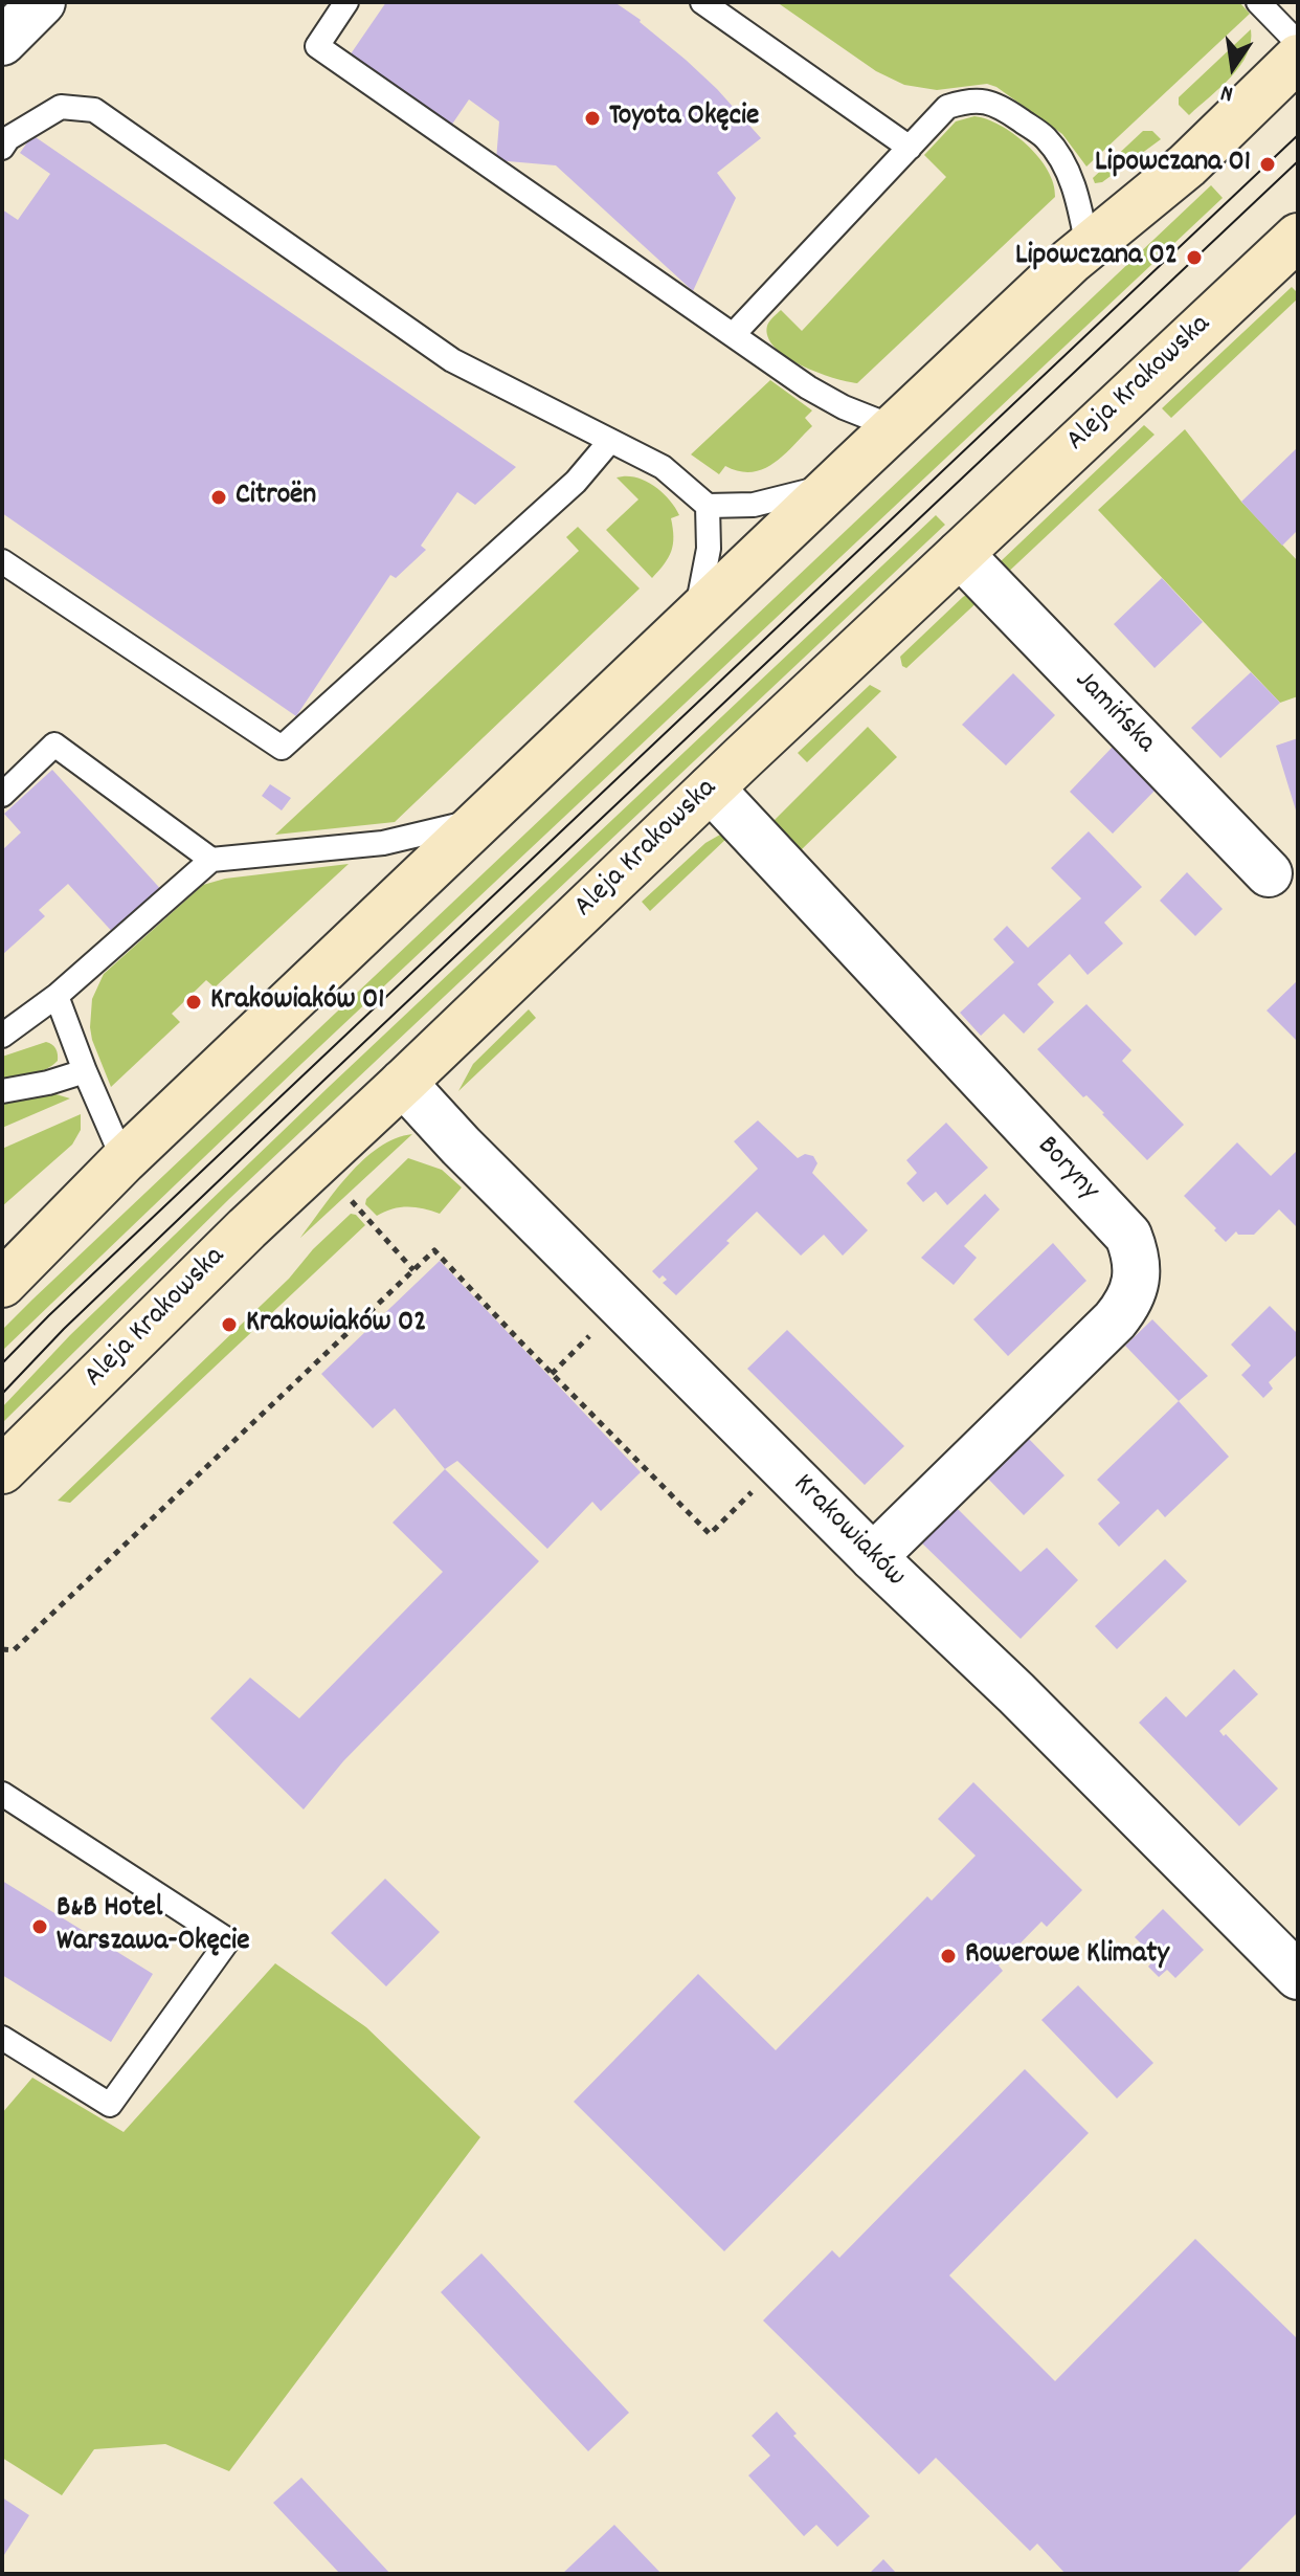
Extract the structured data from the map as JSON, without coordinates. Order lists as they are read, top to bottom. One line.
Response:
{"streets":{"main road":["Aleja Krakowska"],"street":["Jamińska","Boryny","Krakowiaków"]},"crossings":[["Aleja Krakowska","Jamińska"],["Aleja Krakowska","Boryny"],["Aleja Krakowska","Krakowiaków"],["Boryny","Krakowiaków"]],"places":["Toyota Okęcie","Lipowczana 01","Lipowczana 02","Citroën","Krakowiaków 01","Krakowiaków 02","B&B Hotel Warszawa-Okęcie","Rowerowe Klimaty"],"north":"bottom"}
